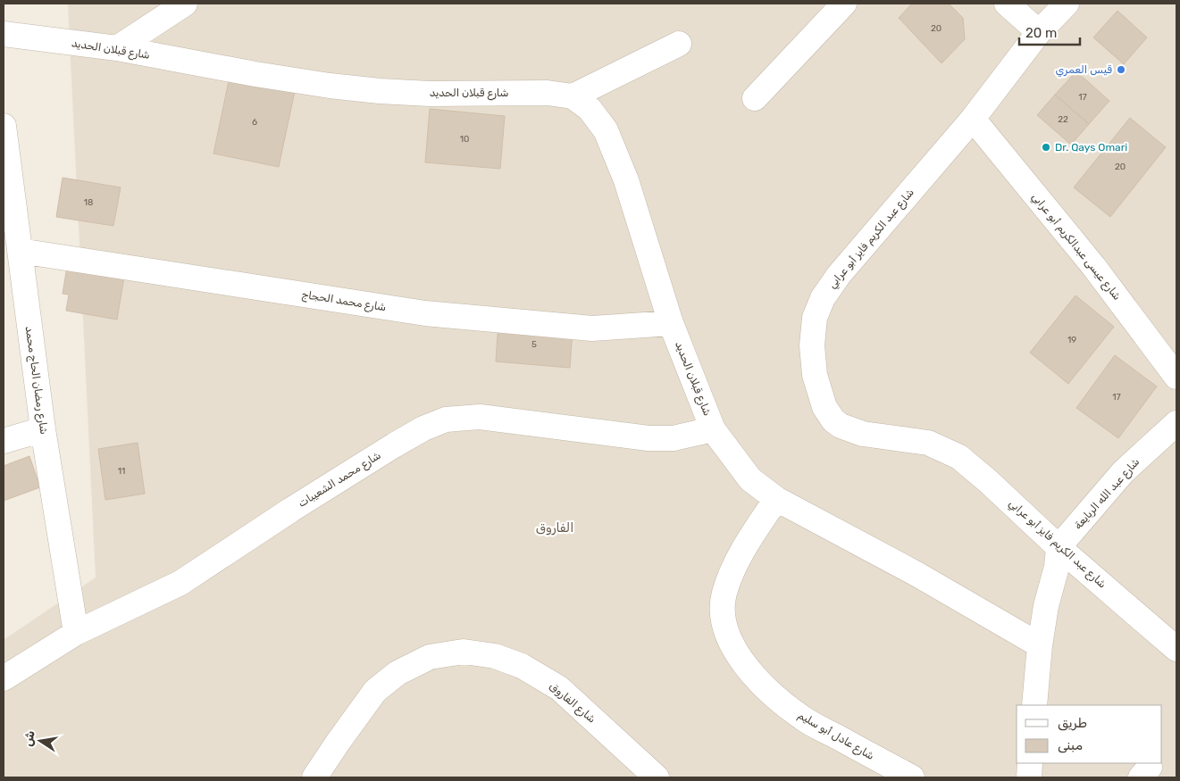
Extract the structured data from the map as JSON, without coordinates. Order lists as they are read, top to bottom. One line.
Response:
{"streets":{"street":["شارع قبلان الحديد","شارع عبد الكريم فايز أبو عرابي","شارع عيسى عبدالكريم أبو عرابي","شارع محمد الحجاج","شارع رمضان الحاج محمد","شارع محمد الشعيبات","شارع عبد الله الربايعة","شارع الفاروق","شارع عادل أبو سليم"]},"crossings":[["شارع قبلان الحديد","شارع محمد الحجاج"],["شارع قبلان الحديد","شارع محمد الشعيبات"],["شارع عبد الكريم فايز أبو عرابي","شارع عيسى عبدالكريم أبو عرابي"],["شارع عبد الكريم فايز أبو عرابي","شارع عبد الله الربايعة"],["شارع محمد الحجاج","شارع رمضان الحاج محمد"],["شارع رمضان الحاج محمد","شارع محمد الشعيبات"]],"districts":["الفاروق"],"places":["قيس العمري","Dr. Qays Omari"],"house_numbers":["20","17","22","6","10","20","18","19","5","17","11"],"legend":["طريق","مبنى"],"scale_bar":"20 m","north":"left"}
